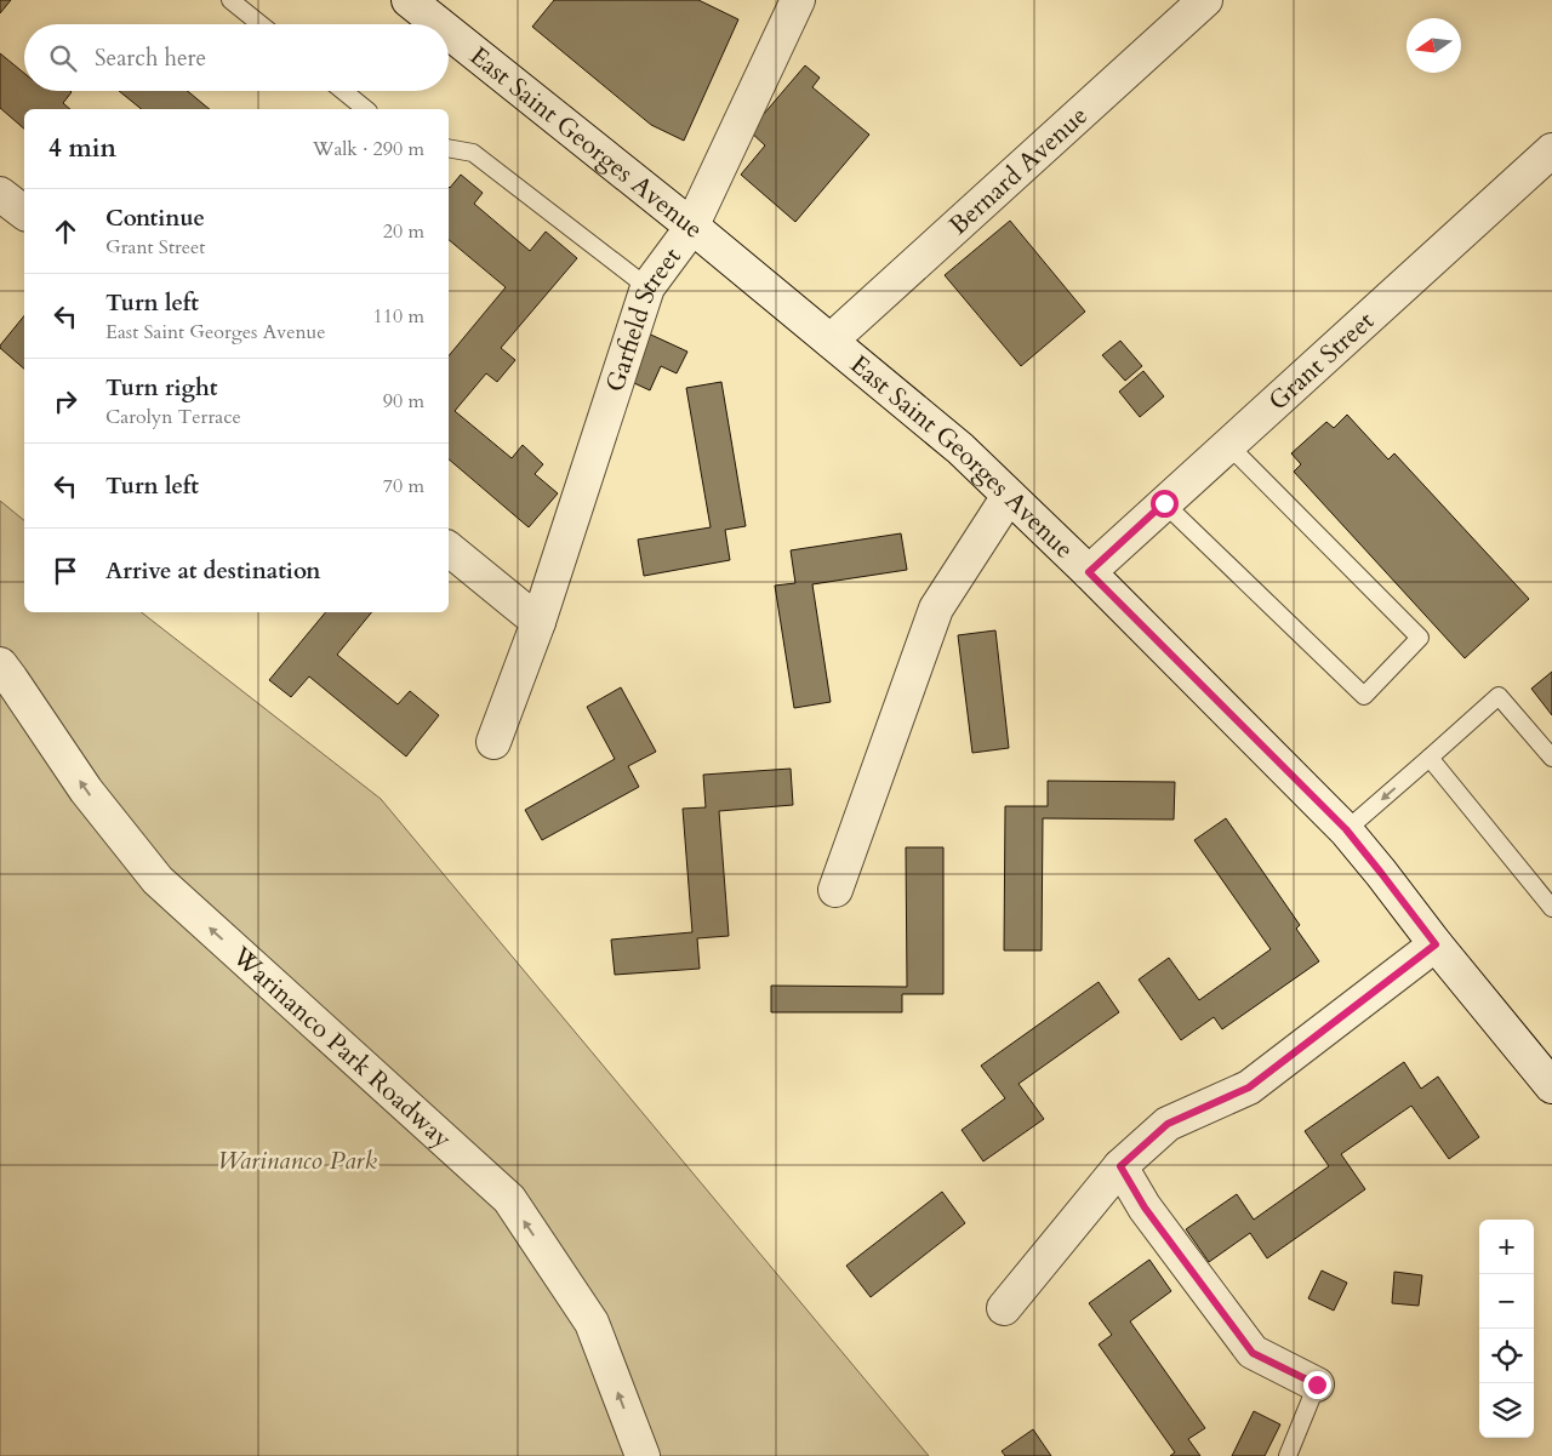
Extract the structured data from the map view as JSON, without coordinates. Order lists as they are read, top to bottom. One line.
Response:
{"streets":{"street":["East Saint Georges Avenue","Bernard Avenue","Garfield Street","Grant Street","Warinanco Park Roadway"]},"crossings":[["East Saint Georges Avenue","Bernard Avenue"],["East Saint Georges Avenue","Garfield Street"],["East Saint Georges Avenue","Grant Street"]],"one_way":["Warinanco Park Roadway"],"parks":["Warinanco Park"],"north":"left","page":{"search":"Search here","heading":["4 min","Walk · 290 m"],"list":[["Continue","Grant Street","20 m"],["Turn left","East Saint Georges Avenue","110 m"],["Turn right","Carolyn Terrace","90 m"],["Turn left","70 m"],"Arrive at destination"],"map_buttons":["+","−"]}}
